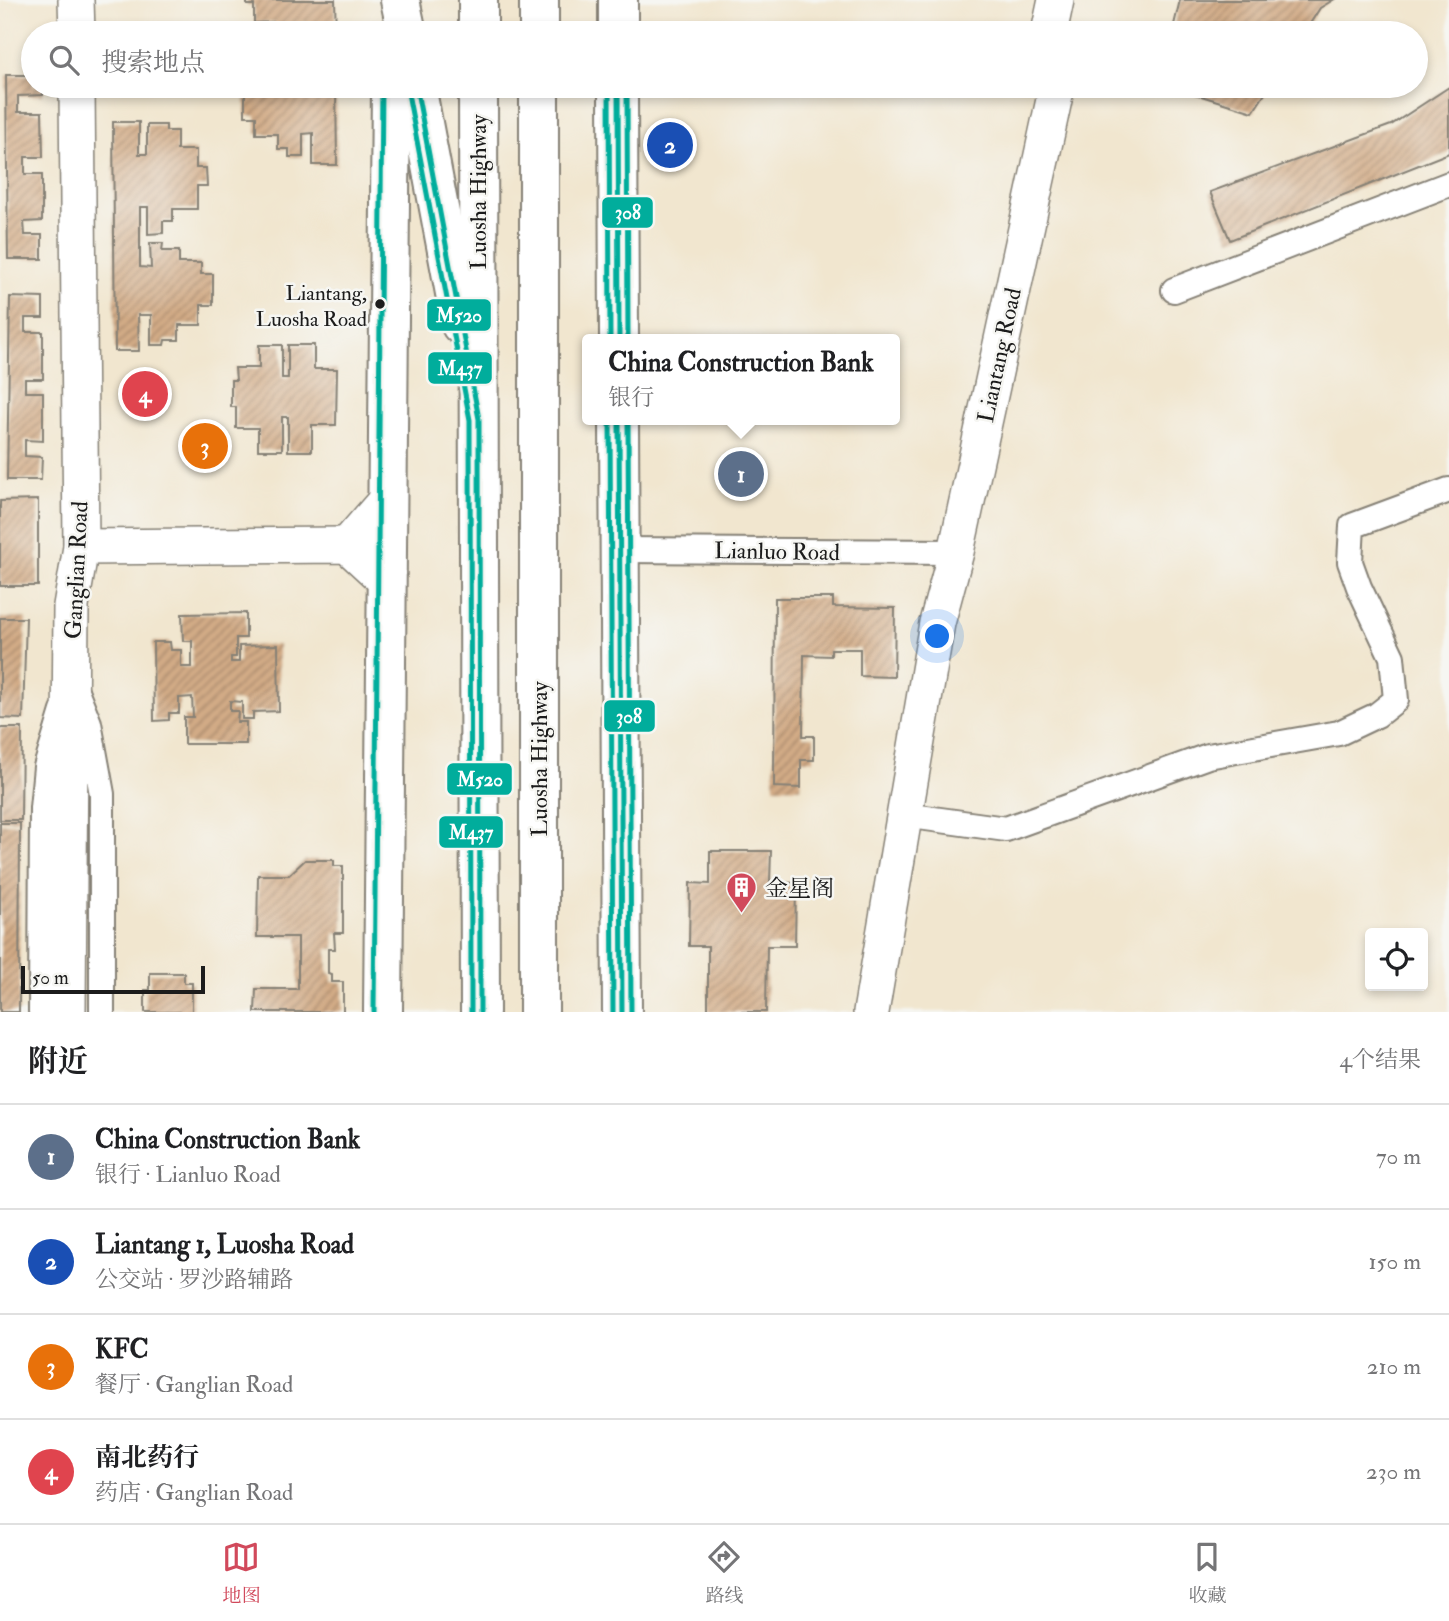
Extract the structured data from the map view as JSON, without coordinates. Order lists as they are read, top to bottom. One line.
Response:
{"streets":{"main road":["Luosha Highway"],"street":["Liantang Road","Lianluo Road","Ganglian Road"]},"crossings":[["Liantang Road","Lianluo Road"]],"places":{"other":["Liantang, Luosha Road"],"building":["金星阁"]},"lines":["transit line M520","transit line M437","transit line 308"],"scale_bar":"50 m","page":{"search":"搜索地点","pins":["2","4","3","1"],"popup":["China Construction Bank","银行"],"scale":"50 m","heading":["附近","4个结果"],"list":[{"mark":"1","name":"China Construction Bank","note":"银行 · Lianluo Road","value":"70 m"},{"mark":"2","name":"Liantang 1, Luosha Road","note":"公交站 · 罗沙路辅路","value":"150 m"},{"mark":"3","name":"KFC","note":"餐厅 · Ganglian Road","value":"210 m"},{"mark":"4","name":"南北药行","note":"药店 · Ganglian Road","value":"230 m"}],"nav":["地图","路线","收藏"]}}
